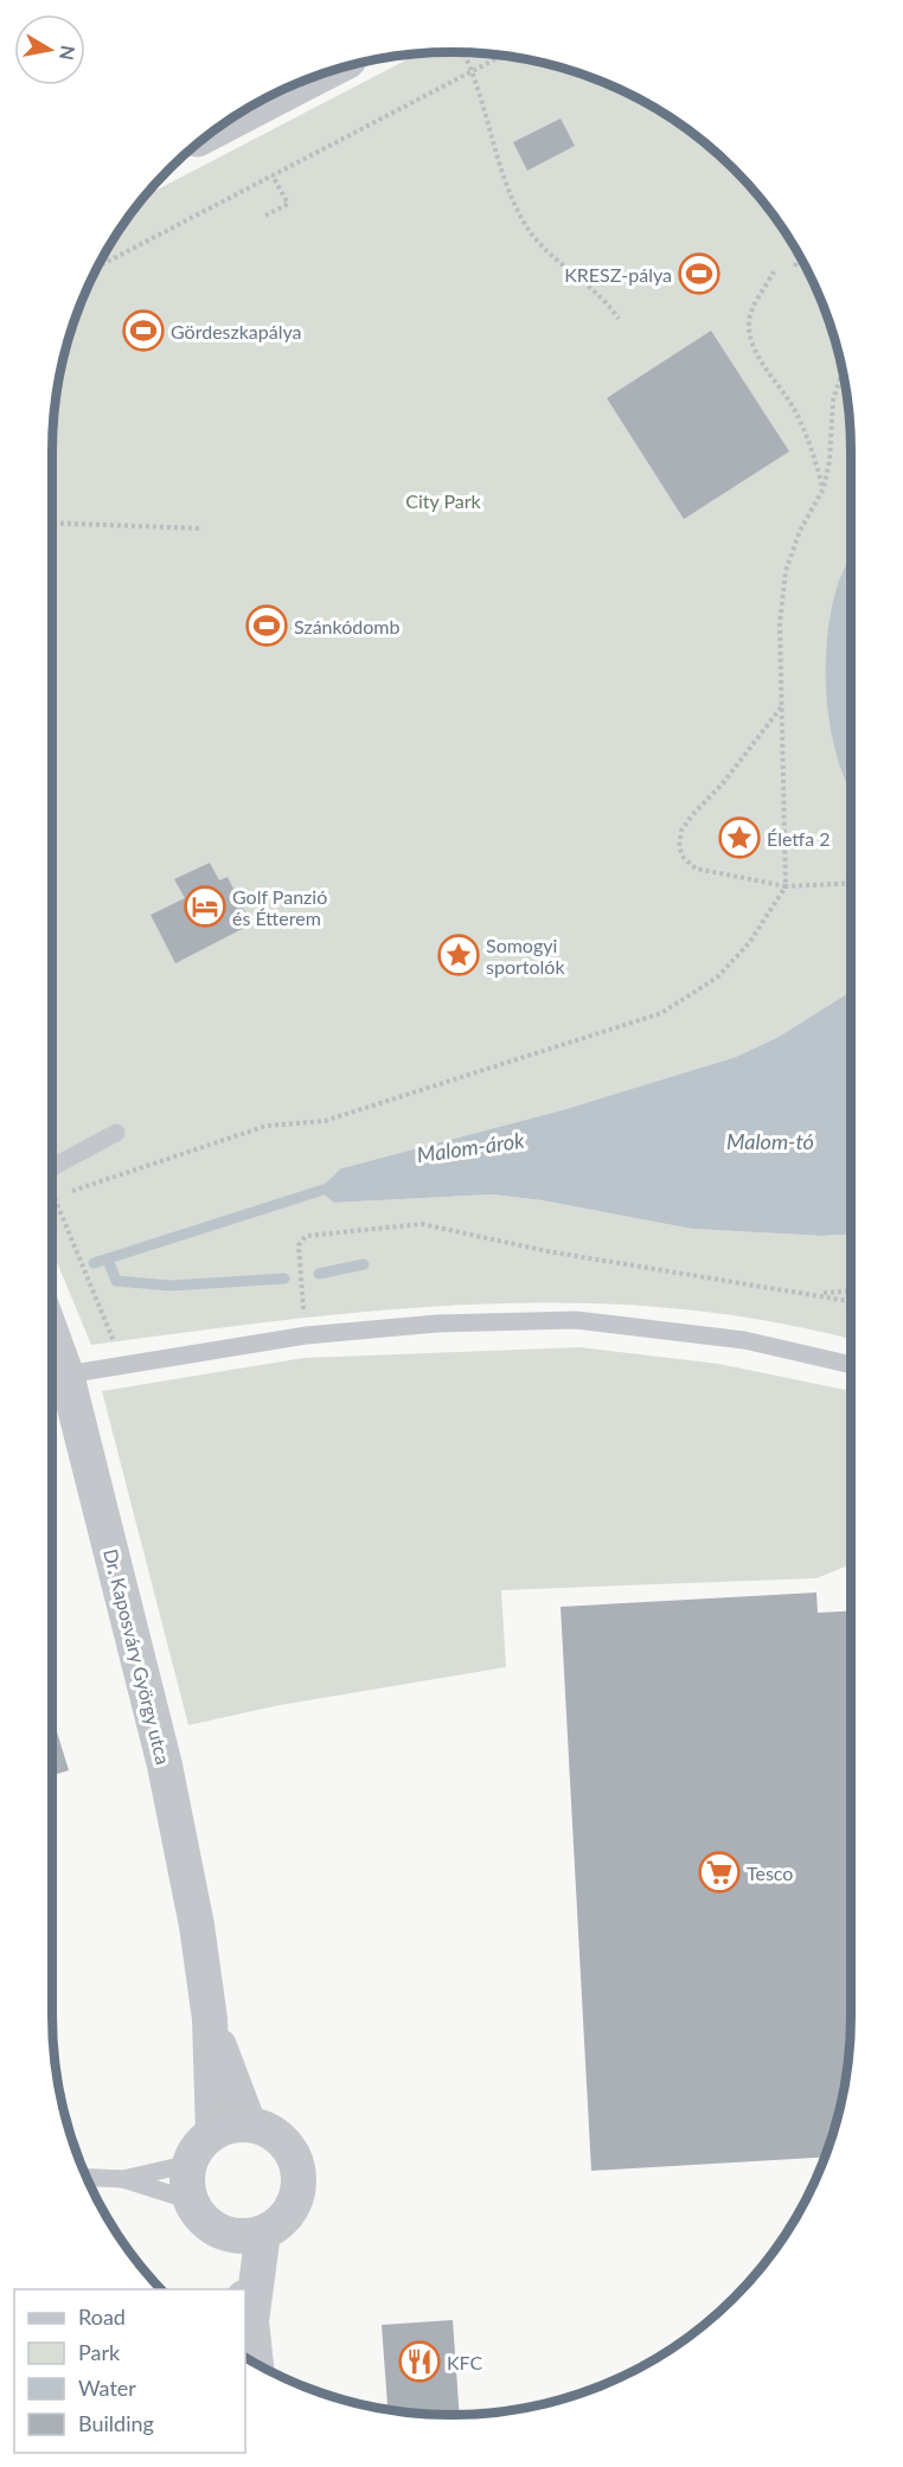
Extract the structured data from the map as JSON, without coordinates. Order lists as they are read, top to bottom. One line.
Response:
{"streets":{"street":["Dr. Kaposváry György utca"]},"water":["Malom-tó","Malom-árok"],"parks":["City Park"],"places":{"sports":["KRESZ-pálya","Gördeszkapálya","Szánkódomb"],"place":["Életfa 2","Somogyi sportolók"],"hotel":["Golf Panzió és Étterem"],"supermarket":["Tesco"],"restaurant":["KFC"]},"legend":["Road","Park","Water","Building"],"north":"right"}
